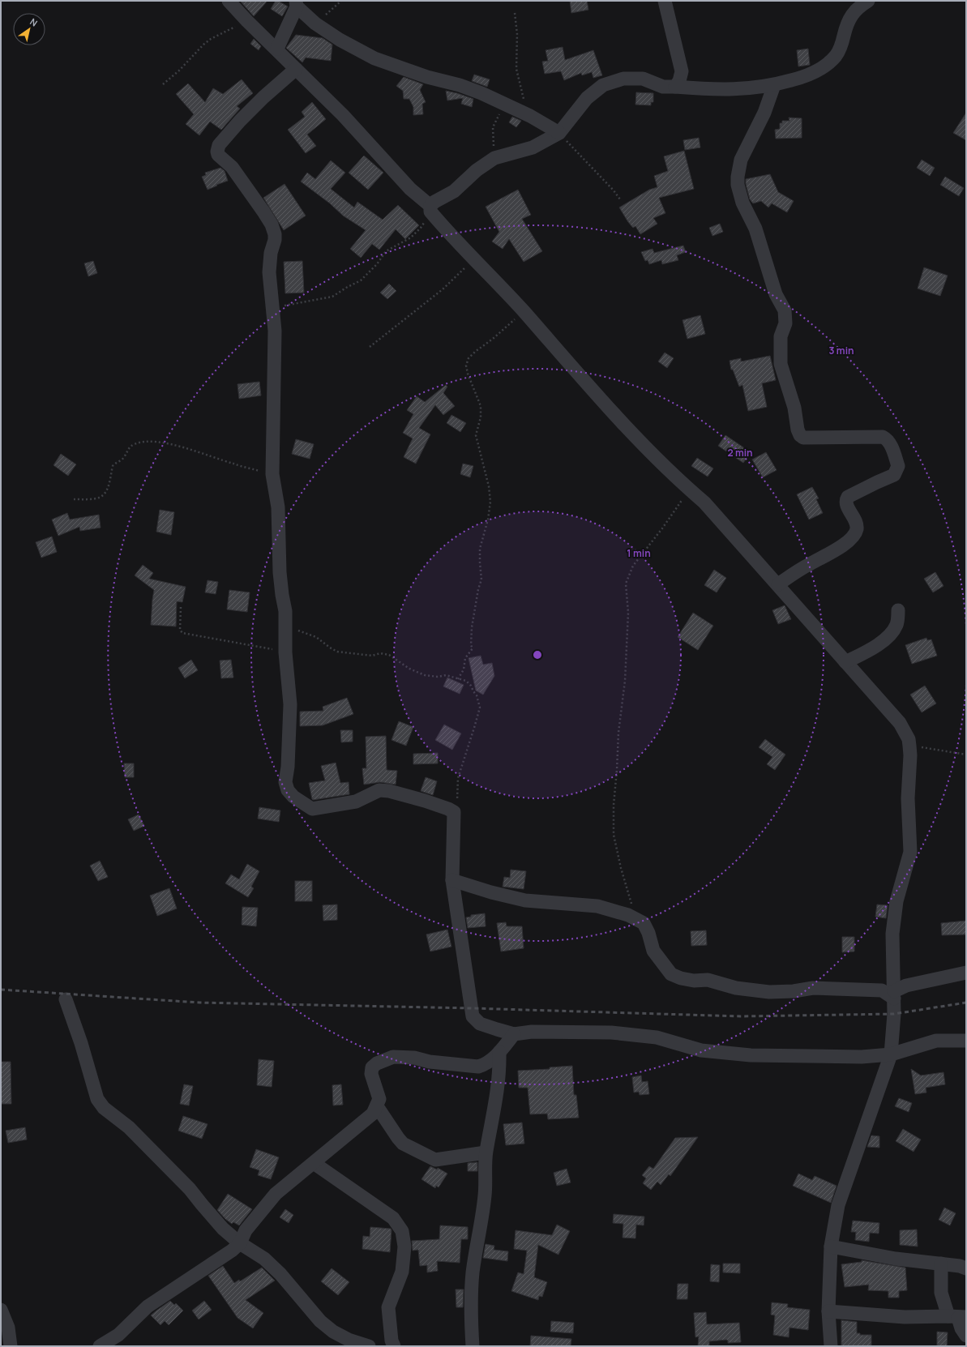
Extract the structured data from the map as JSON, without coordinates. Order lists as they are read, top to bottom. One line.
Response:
{"north":"top right","rings":["3 min","2 min","1 min"]}
